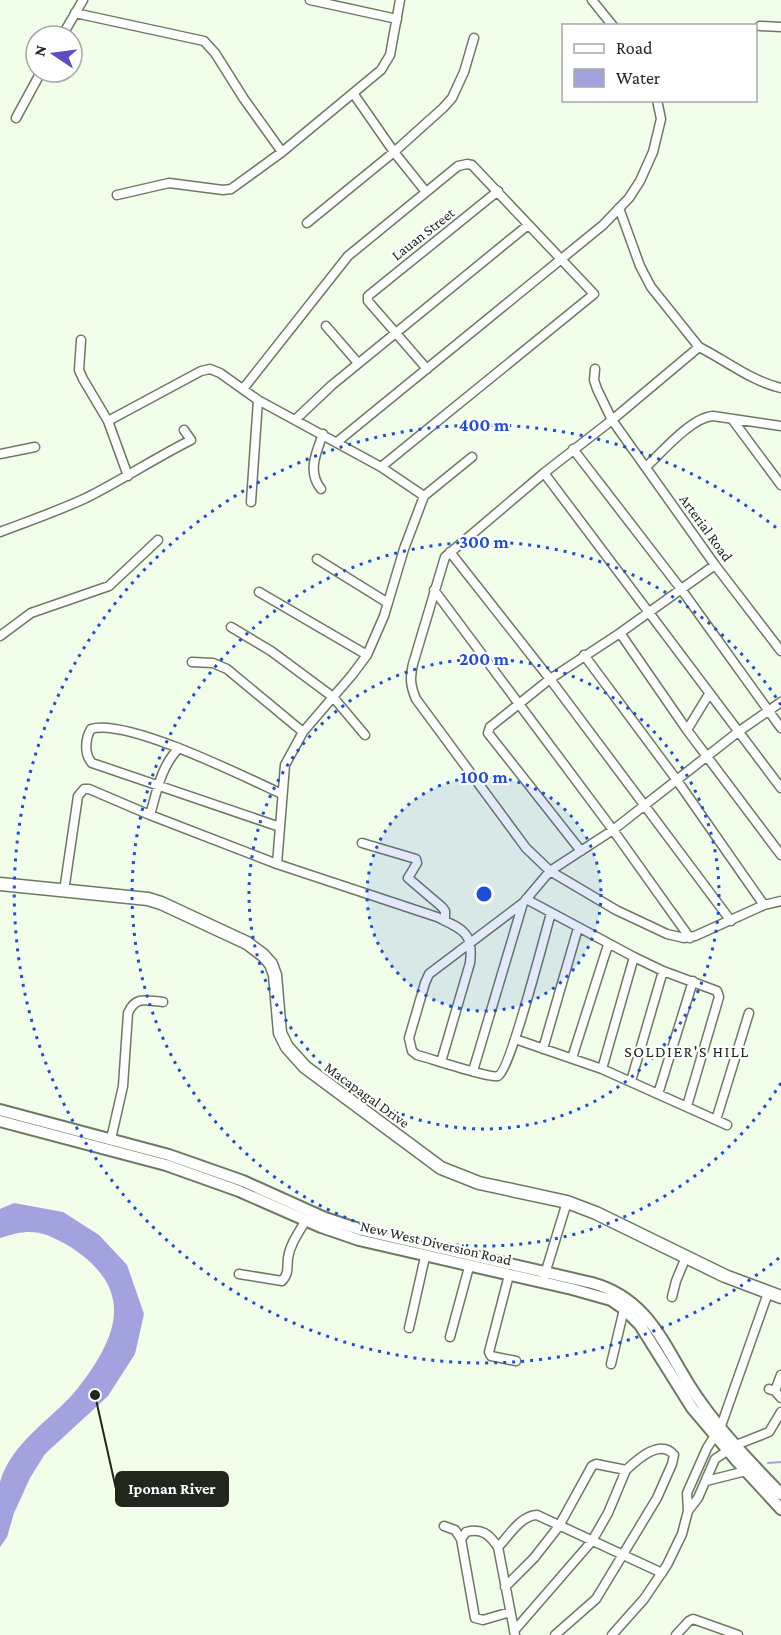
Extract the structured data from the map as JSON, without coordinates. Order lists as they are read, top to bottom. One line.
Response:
{"streets":{"main road":["Macapagal Drive"],"street":["Lauan Street","Arterial Road","New West Diversion Road"]},"districts":["SOLDIER'S HILL"],"places":["Iponan River"],"legend":["Road","Water"],"north":"left","rings":["400 m","300 m","200 m","100 m"]}
